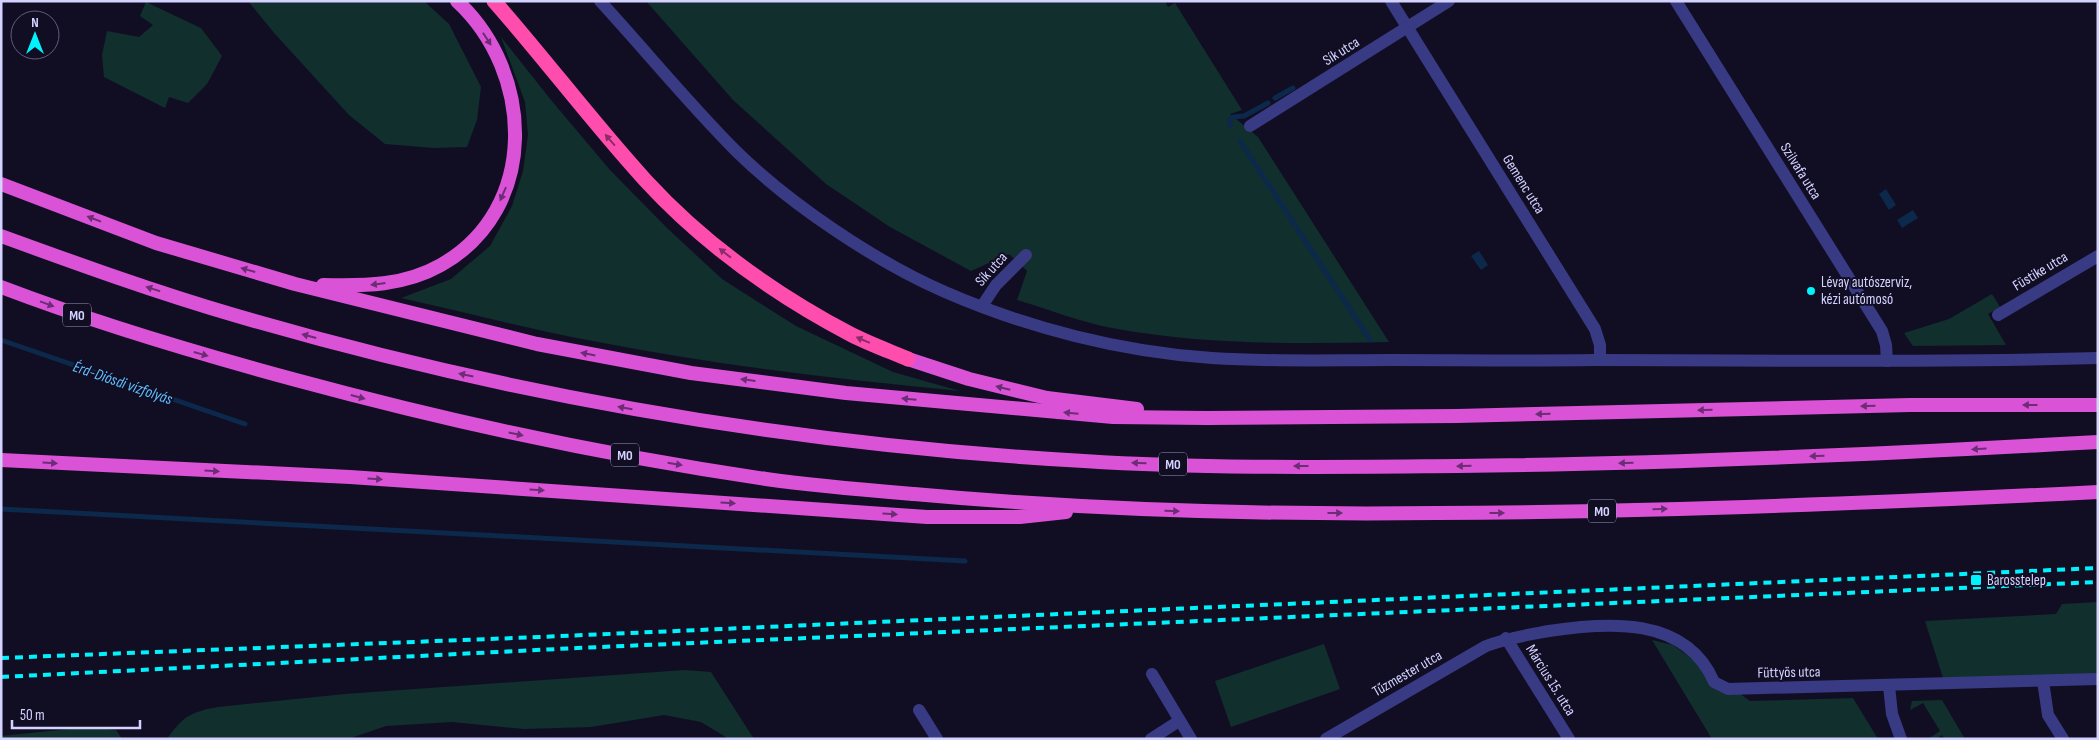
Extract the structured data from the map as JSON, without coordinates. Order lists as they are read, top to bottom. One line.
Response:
{"streets":{"highway":["M0"],"street":["Sík utca","Szilvafa utca","Gemenc utca","Füstike utca","Füttyös utca","Tűzmester utca","Március 15. utca"]},"crossings":[["Sík utca","Gemenc utca"],["Füttyös utca","Tűzmester utca"],["Füttyös utca","Március 15. utca"],["Tűzmester utca","Március 15. utca"]],"water":["Érd-Diósdi vízfolyás"],"places":{"other":["Lévay autószerviz, kézi autómosó"],"transit":["Barosstelep"]},"scale_bar":"50 m","north":"top"}
